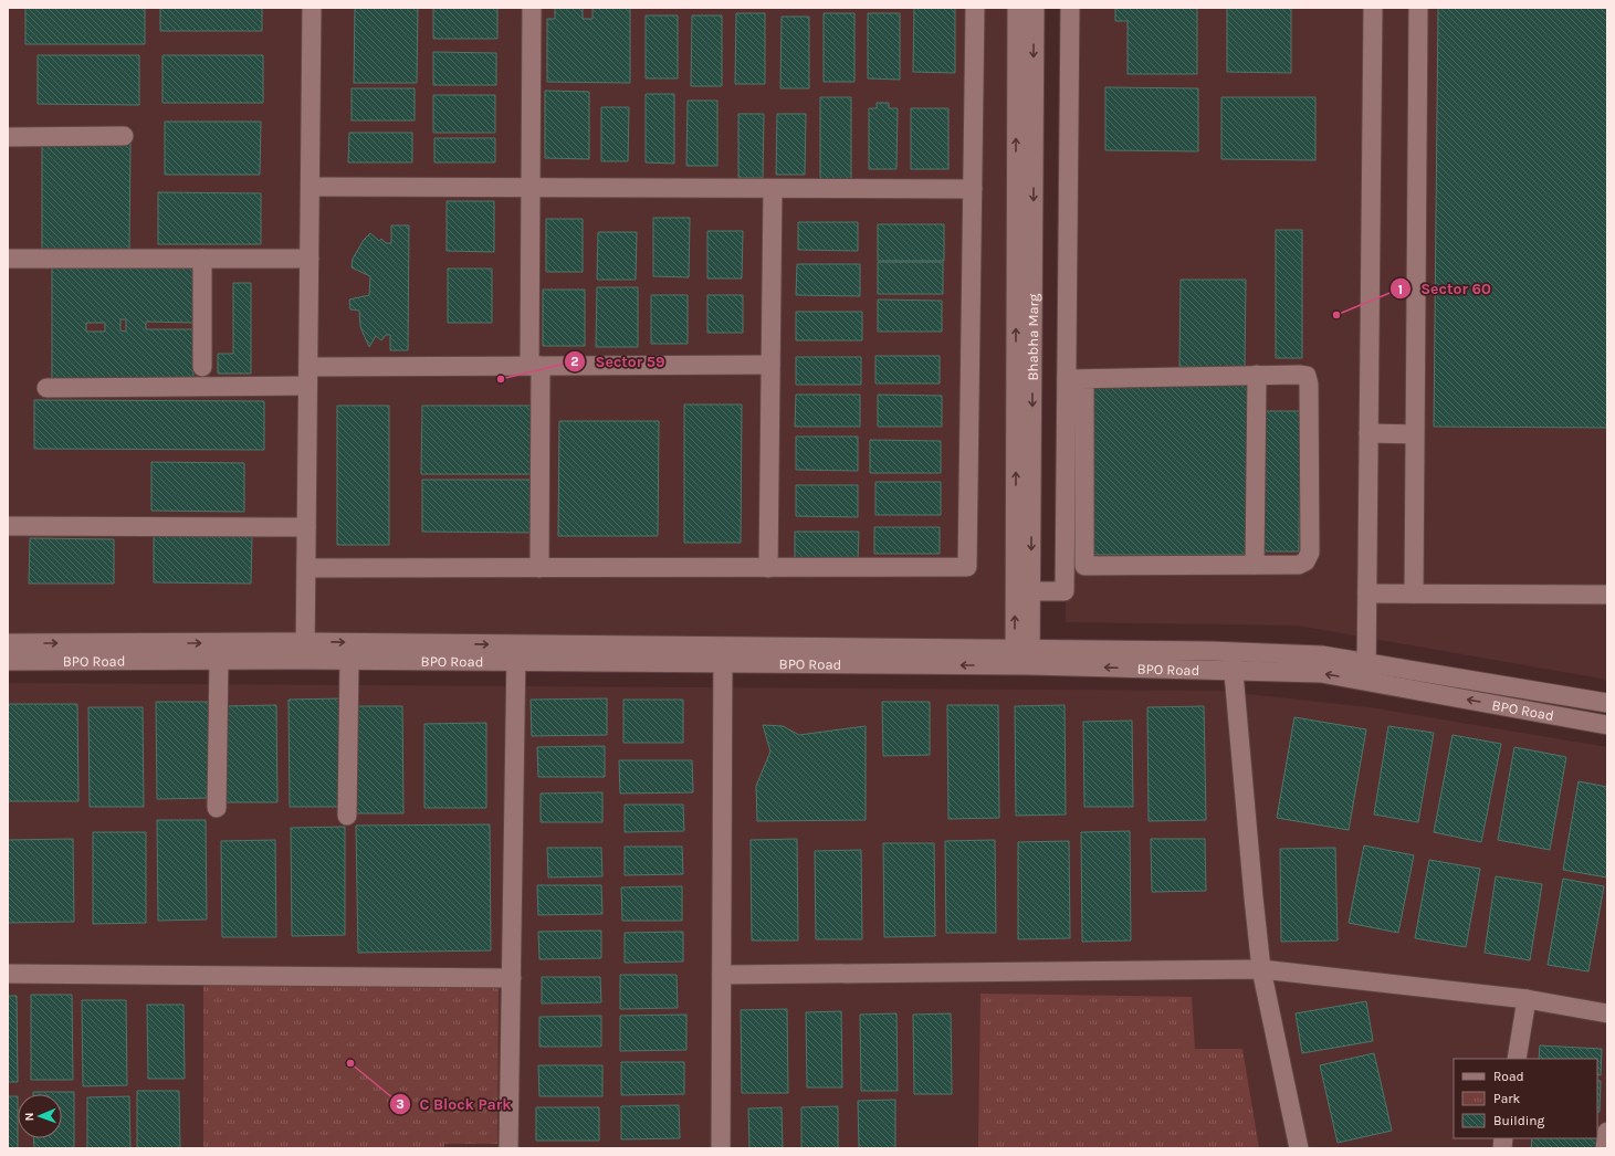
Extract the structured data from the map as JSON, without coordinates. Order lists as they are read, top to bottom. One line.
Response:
{"streets":{"street":["Bhabha Marg","BPO Road"]},"crossings":[["Bhabha Marg","BPO Road"]],"places":["Sector 60","Sector 59","C Block Park"],"legend":["Road","Park","Building"],"north":"left"}
